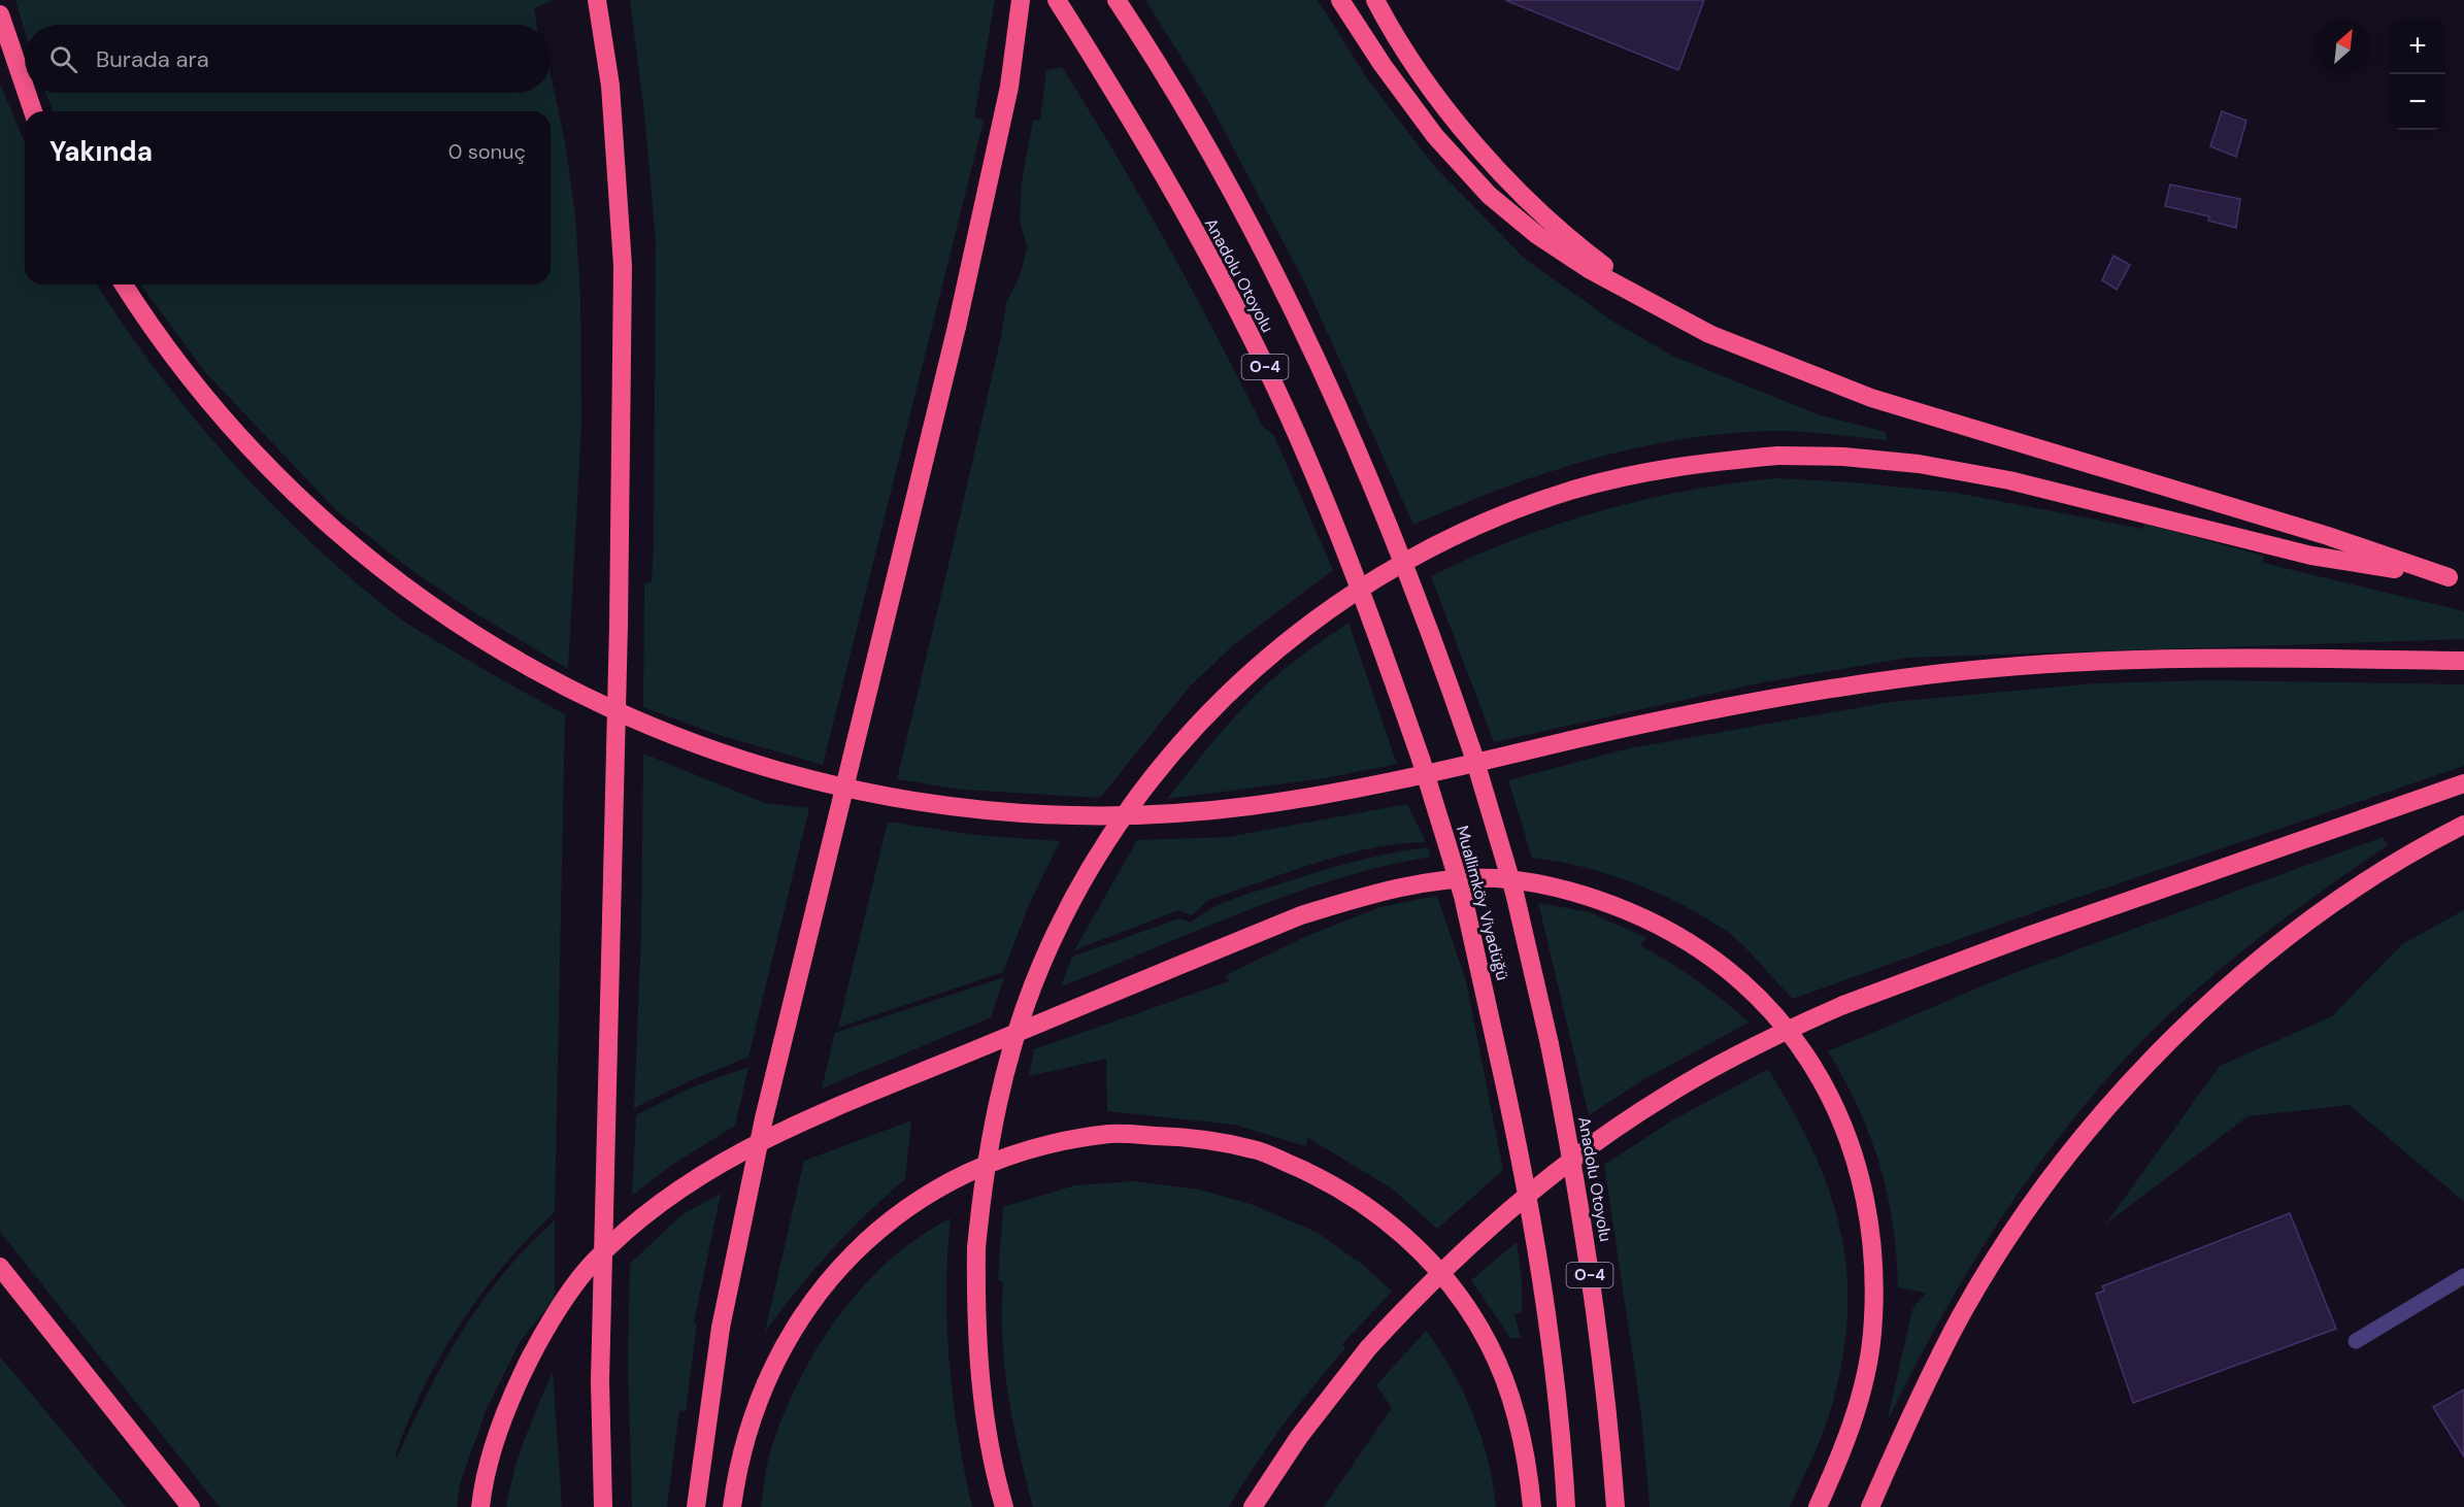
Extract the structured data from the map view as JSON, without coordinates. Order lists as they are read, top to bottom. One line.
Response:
{"streets":{"highway":["Anadolu Otoyolu","O-4","Muallimköy Viyadüğü"]},"crossings":[["Anadolu Otoyolu","Muallimköy Viyadüğü"]],"north":"top right","page":{"map_buttons":["+","−"],"search":"Burada ara","heading":["Yakında","0 sonuç"]}}
